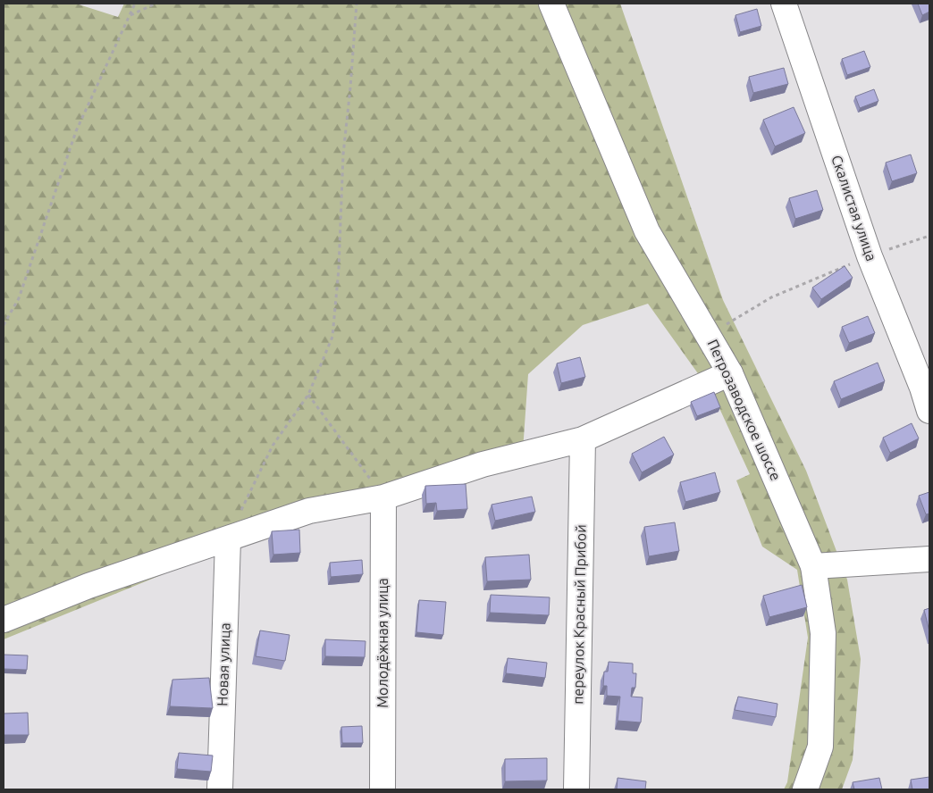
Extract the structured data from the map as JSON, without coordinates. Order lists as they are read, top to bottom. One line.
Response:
{"streets":{"street":["Скалистая улица","Петрозаводское шоссе","переулок Красный Прибой","Молодёжная улица","Новая улица"]}}
